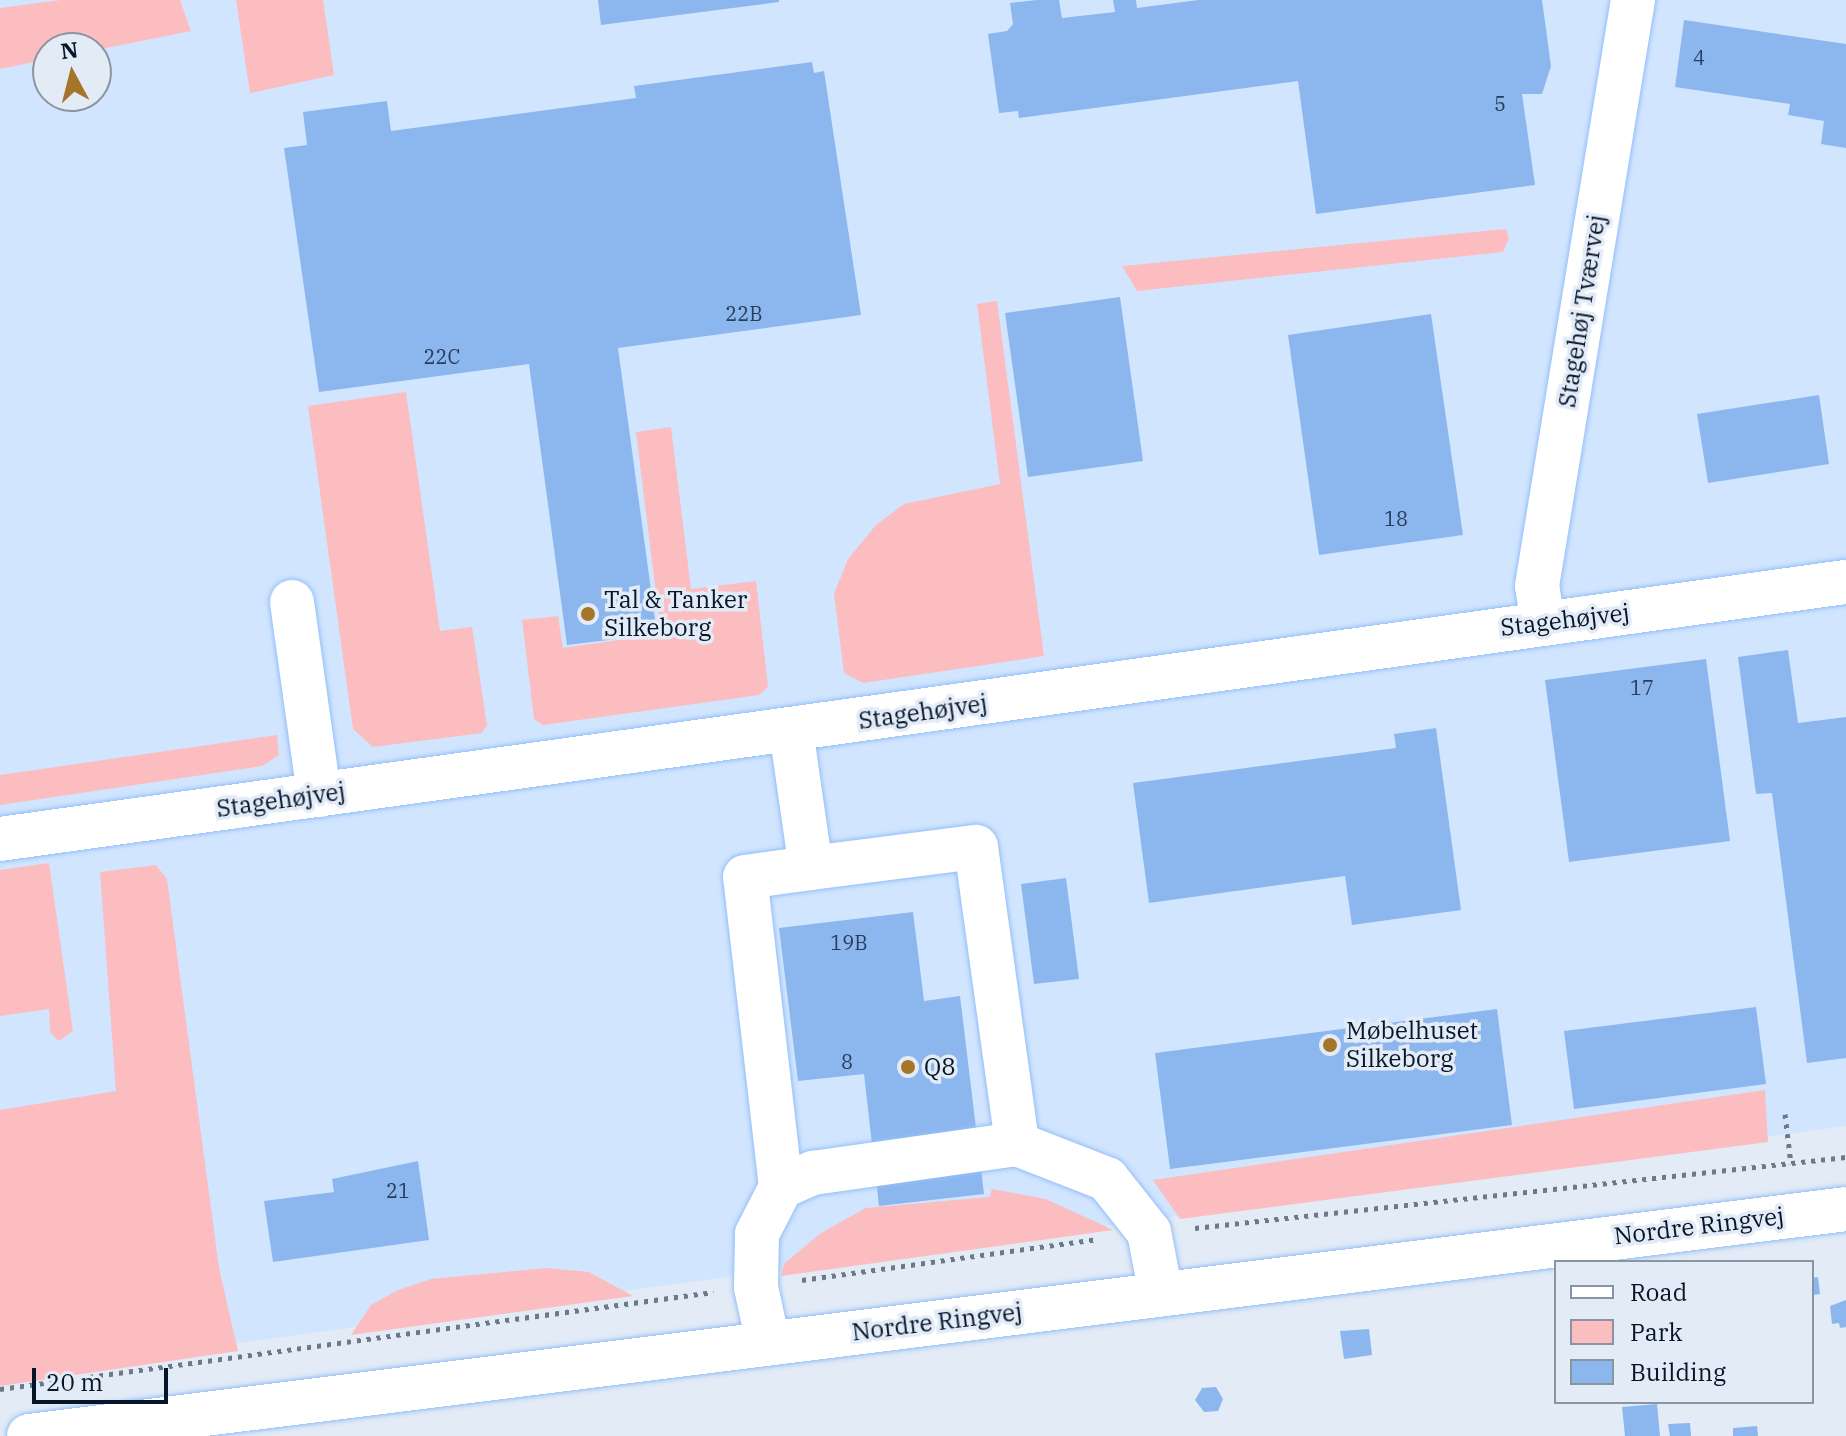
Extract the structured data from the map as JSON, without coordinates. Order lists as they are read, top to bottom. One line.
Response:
{"streets":{"street":["Stagehøj Tværvej","Stagehøjvej","Nordre Ringvej"]},"crossings":[["Stagehøj Tværvej","Stagehøjvej"]],"places":["Tal & Tanker Silkeborg","Møbelhuset Silkeborg","Q8"],"house_numbers":["4","5","22B","22C","18","17","19B","8","21"],"legend":["Road","Park","Building"],"scale_bar":"20 m","north":"top"}
